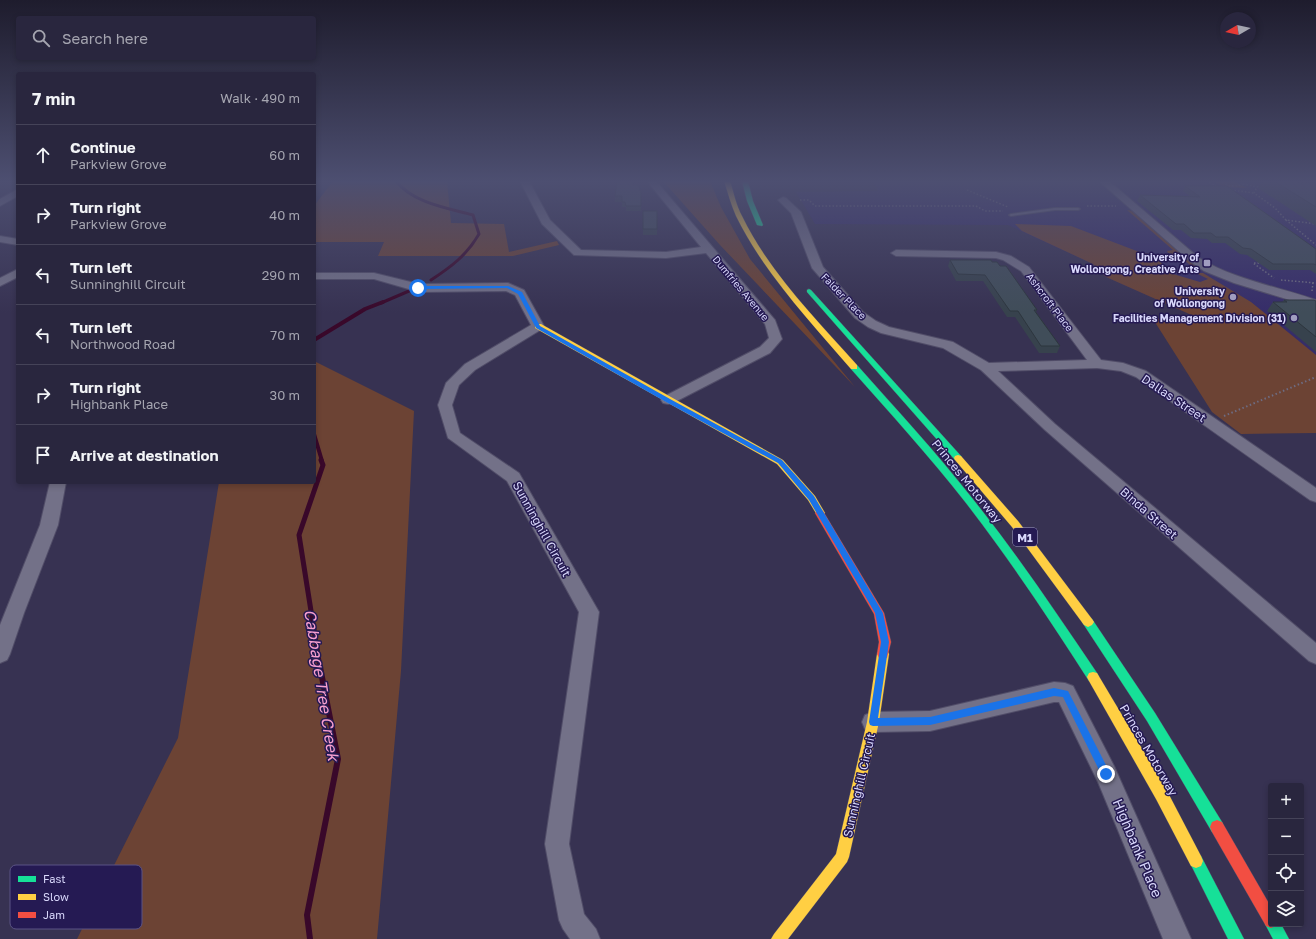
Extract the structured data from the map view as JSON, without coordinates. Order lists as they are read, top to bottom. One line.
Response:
{"streets":{"main road":["Princes Motorway","Sunninghill Circuit","M1"],"street":["Dumfries Avenue","Falder Place","Ashcroft Place","Dallas Street","Binda Street","Highbank Place"]},"crossings":[["Dumfries Avenue","Sunninghill Circuit"],["Falder Place","Dallas Street"],["Falder Place","Binda Street"],["Ashcroft Place","Dallas Street"],["Dallas Street","Binda Street"],["Sunninghill Circuit","Highbank Place"]],"water":["Cabbage Tree Creek"],"places":{"transit":["University of Wollongong, Creative Arts"],"other":["University of Wollongong","Facilities Management Division (31)"]},"legend":["Fast","Slow","Jam"],"north":"left","page":{"search":"Search here","heading":["7 min","Walk · 490 m"],"list":[["Continue","Parkview Grove","60 m"],["Turn right","Parkview Grove","40 m"],["Turn left","Sunninghill Circuit","290 m"],["Turn left","Northwood Road","70 m"],["Turn right","Highbank Place","30 m"],"Arrive at destination"],"map_buttons":["+","−"]}}
